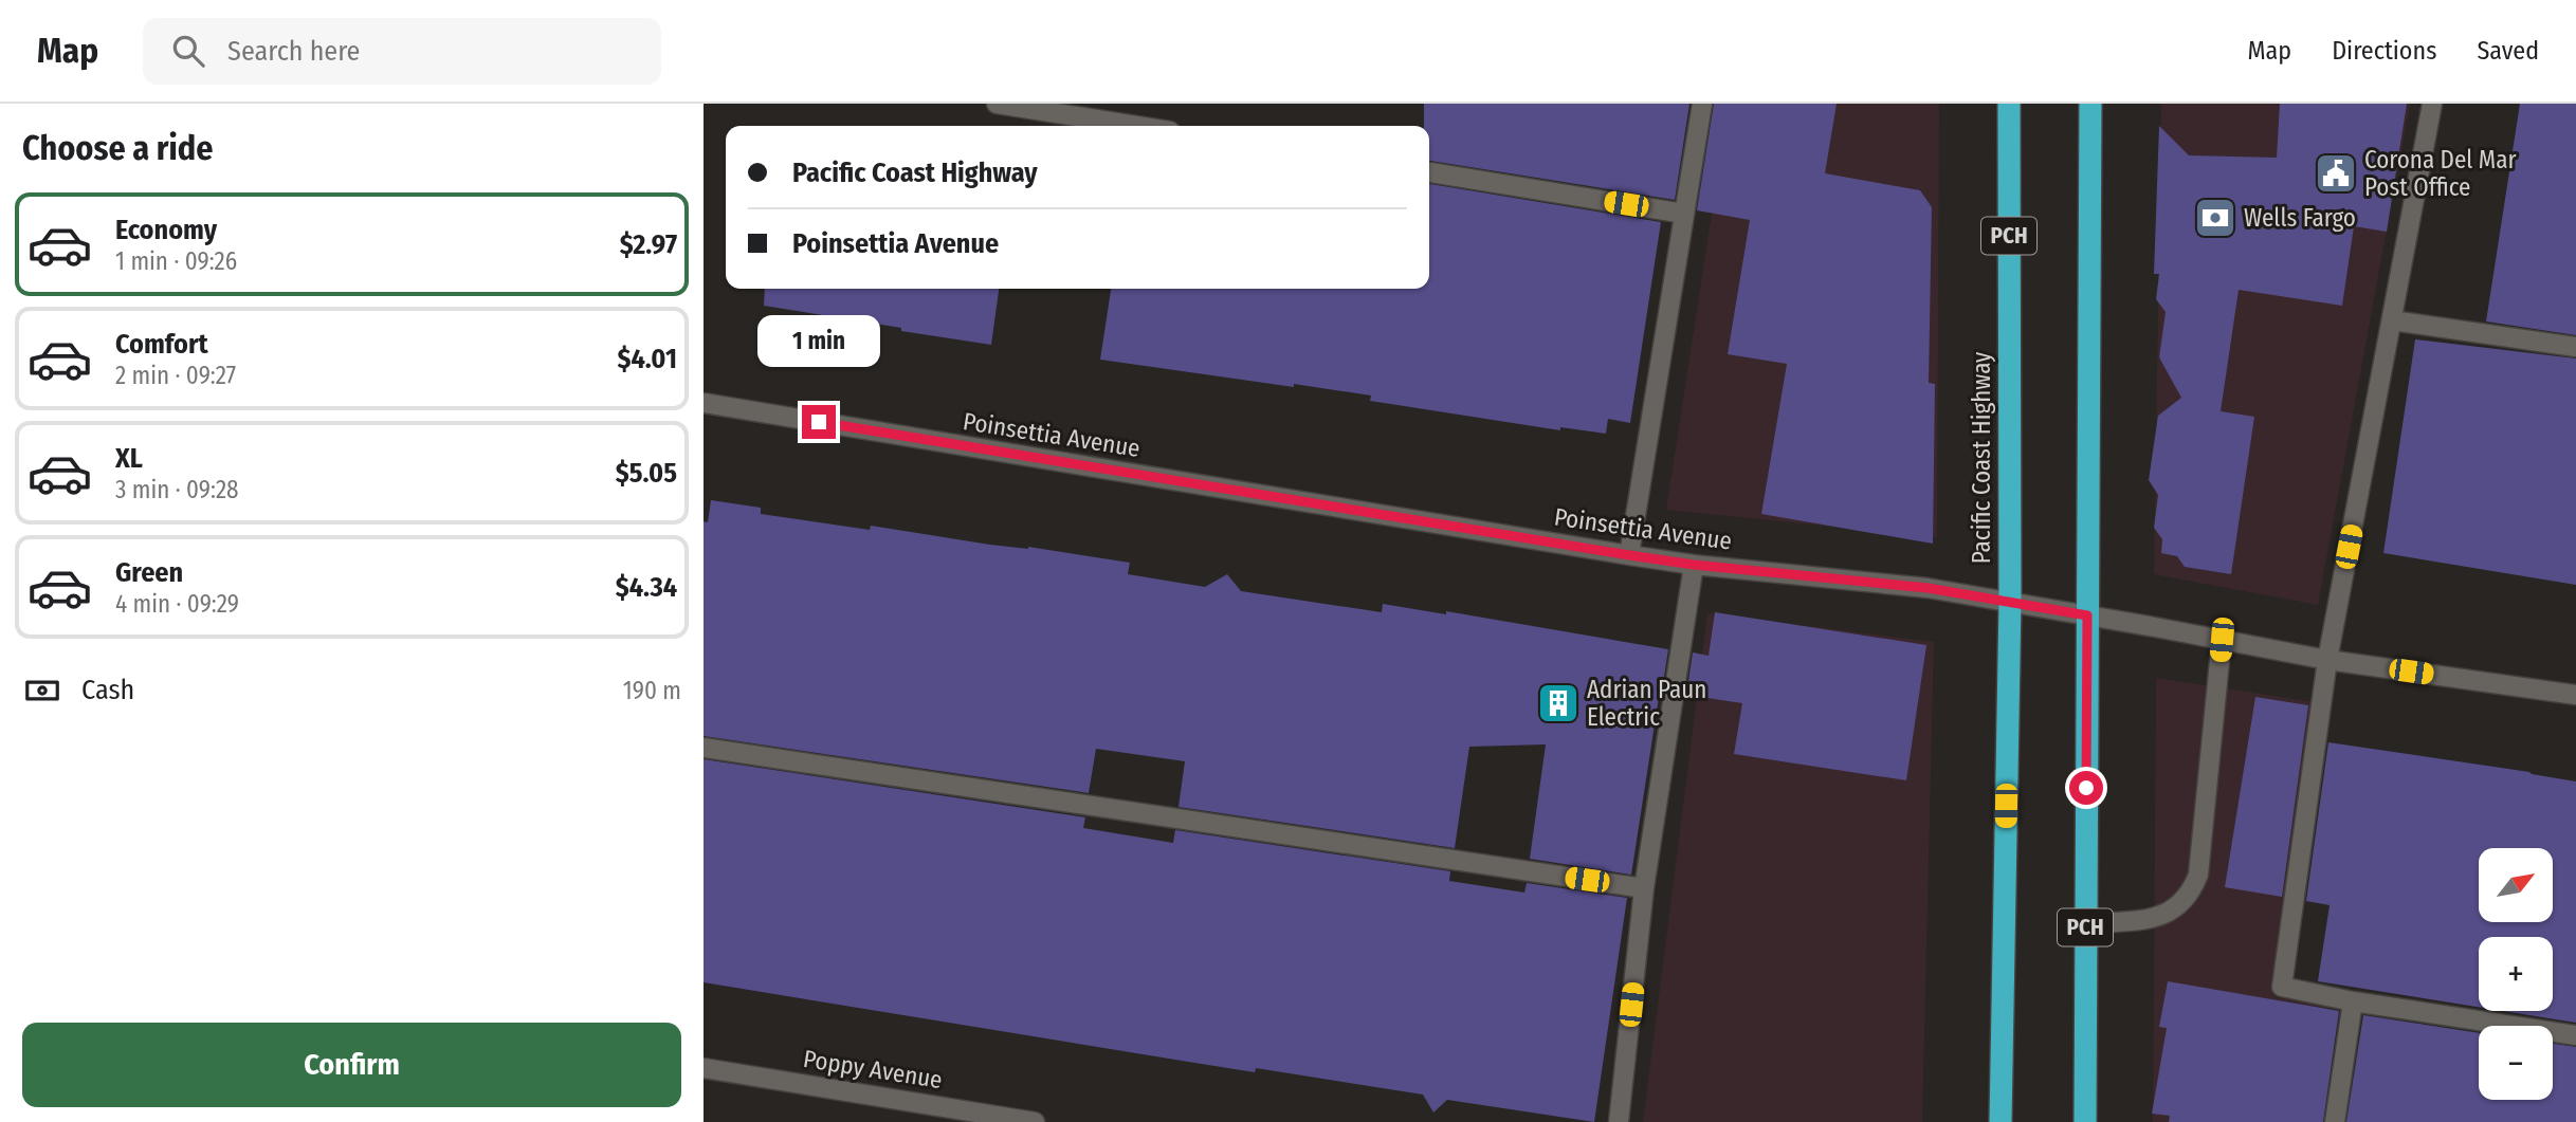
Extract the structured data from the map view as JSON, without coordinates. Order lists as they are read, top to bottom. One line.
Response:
{"streets":{"highway":["PCH","Pacific Coast Highway"],"street":["Poinsettia Avenue","Poppy Avenue"]},"crossings":[["PCH","Poinsettia Avenue"],["Poinsettia Avenue","Pacific Coast Highway"]],"places":{"public building":["Corona Del Mar Post Office"],"bank":["Wells Fargo"],"building":["Adrian Paun Electric"]},"north":"top right","page":{"header":"Map","search":"Search here","nav":["Map","Directions","Saved"],"heading":"Choose a ride","banner":["Pacific Coast Highway","Poinsettia Avenue"],"list":[{"name":"Economy","note":"1 min · 09:26","value":"$2.97"},{"name":"Comfort","note":"2 min · 09:27","value":"$4.01"},{"name":"XL","note":"3 min · 09:28","value":"$5.05"},{"name":"Green","note":"4 min · 09:29","value":"$4.34"}],"bubble":"1 min","pay":["Cash","190 m"],"map_buttons":["+","−"],"buttons":"Confirm"}}
